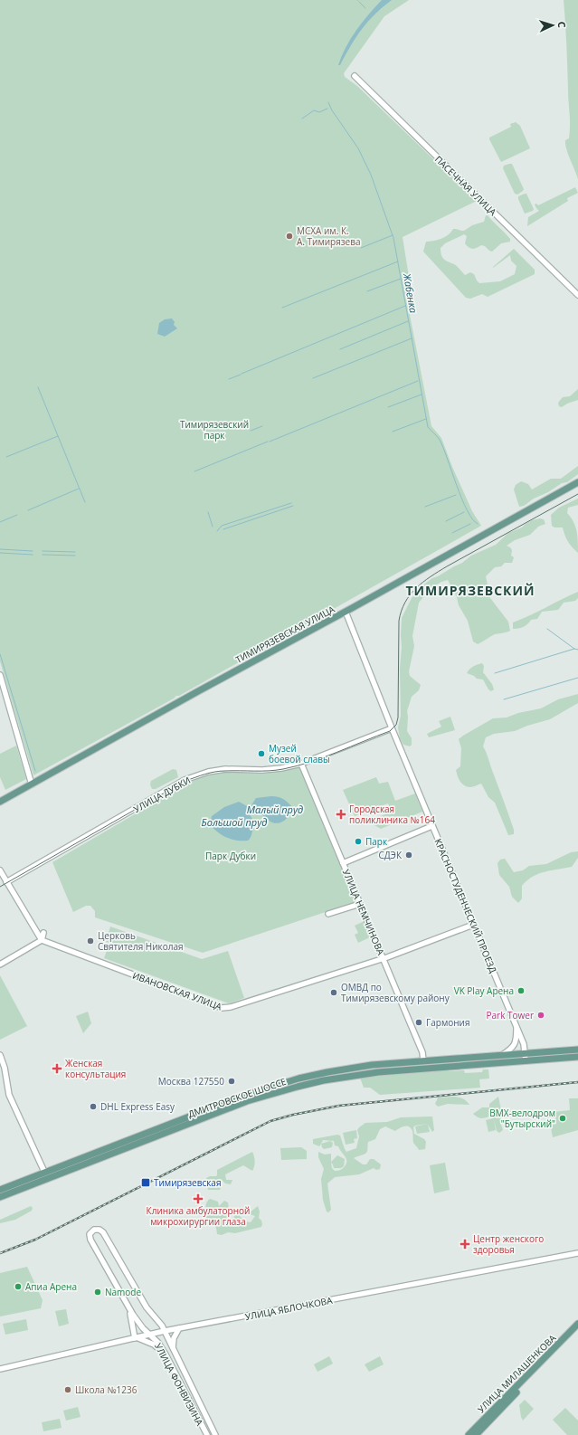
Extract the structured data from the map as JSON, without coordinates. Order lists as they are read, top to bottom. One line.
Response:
{"streets":{"main road":["ТИМИРЯЗЕВСКАЯ УЛИЦА","ДМИТРОВСКОЕ ШОССЕ","УЛИЦА МИЛАШЕНКОВА"],"street":["ПАСЕЧНАЯ УЛИЦА","УЛИЦА ДУБКИ","КРАСНОСТУДЕНЧЕСКИЙ ПРОЕЗД","УЛИЦА НЕМЧИНОВА","ИВАНОВСКАЯ УЛИЦА","УЛИЦА ЯБЛОЧКОВА","УЛИЦА ФОНВИЗИНА"]},"crossings":[["ТИМИРЯЗЕВСКАЯ УЛИЦА","КРАСНОСТУДЕНЧЕСКИЙ ПРОЕЗД"],["УЛИЦА ДУБКИ","КРАСНОСТУДЕНЧЕСКИЙ ПРОЕЗД"],["УЛИЦА ДУБКИ","УЛИЦА НЕМЧИНОВА"],["КРАСНОСТУДЕНЧЕСКИЙ ПРОЕЗД","ИВАНОВСКАЯ УЛИЦА"],["КРАСНОСТУДЕНЧЕСКИЙ ПРОЕЗД","ДМИТРОВСКОЕ ШОССЕ"],["УЛИЦА НЕМЧИНОВА","ИВАНОВСКАЯ УЛИЦА"],["УЛИЦА НЕМЧИНОВА","ДМИТРОВСКОЕ ШОССЕ"],["УЛИЦА ЯБЛОЧКОВА","УЛИЦА ФОНВИЗИНА"]],"districts":["ТИМИРЯЗЕВСКИЙ"],"water":["Жабенка","Малый пруд","Большой пруд"],"parks":["Тимирязевский парк","Парк Дубки"],"places":{"other":["МСХА им. К. А. Тимирязева","Музей боевой славы","Парк","СДЭК","Церковь Святителя Николая","VK Play Арена","ОМВД по Тимирязевскому району","Park Tower","Гармония","Москва 127550","DHL Express Easy","BMX-велодром \"Бутырский\"","Апиа Арена","Namode","Школа №1236"],"health":["Городская поликлиника №164","Женская консультация","Клиника амбулаторной микрохирургии глаза","Центр женского здоровья"],"transit":["Тимирязевская"]},"north":"right"}
